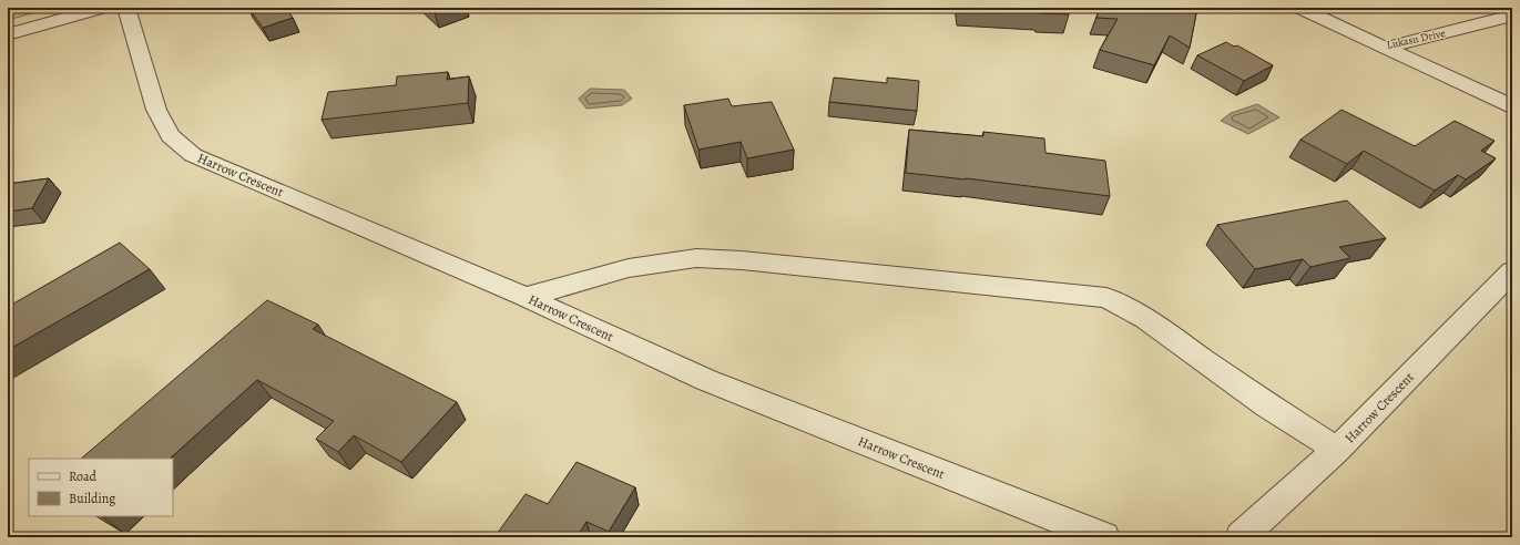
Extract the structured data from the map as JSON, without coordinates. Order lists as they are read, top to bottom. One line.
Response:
{"streets":{"street":["Lukasu Drive","Harrow Crescent"]},"legend":["Road","Building"]}
